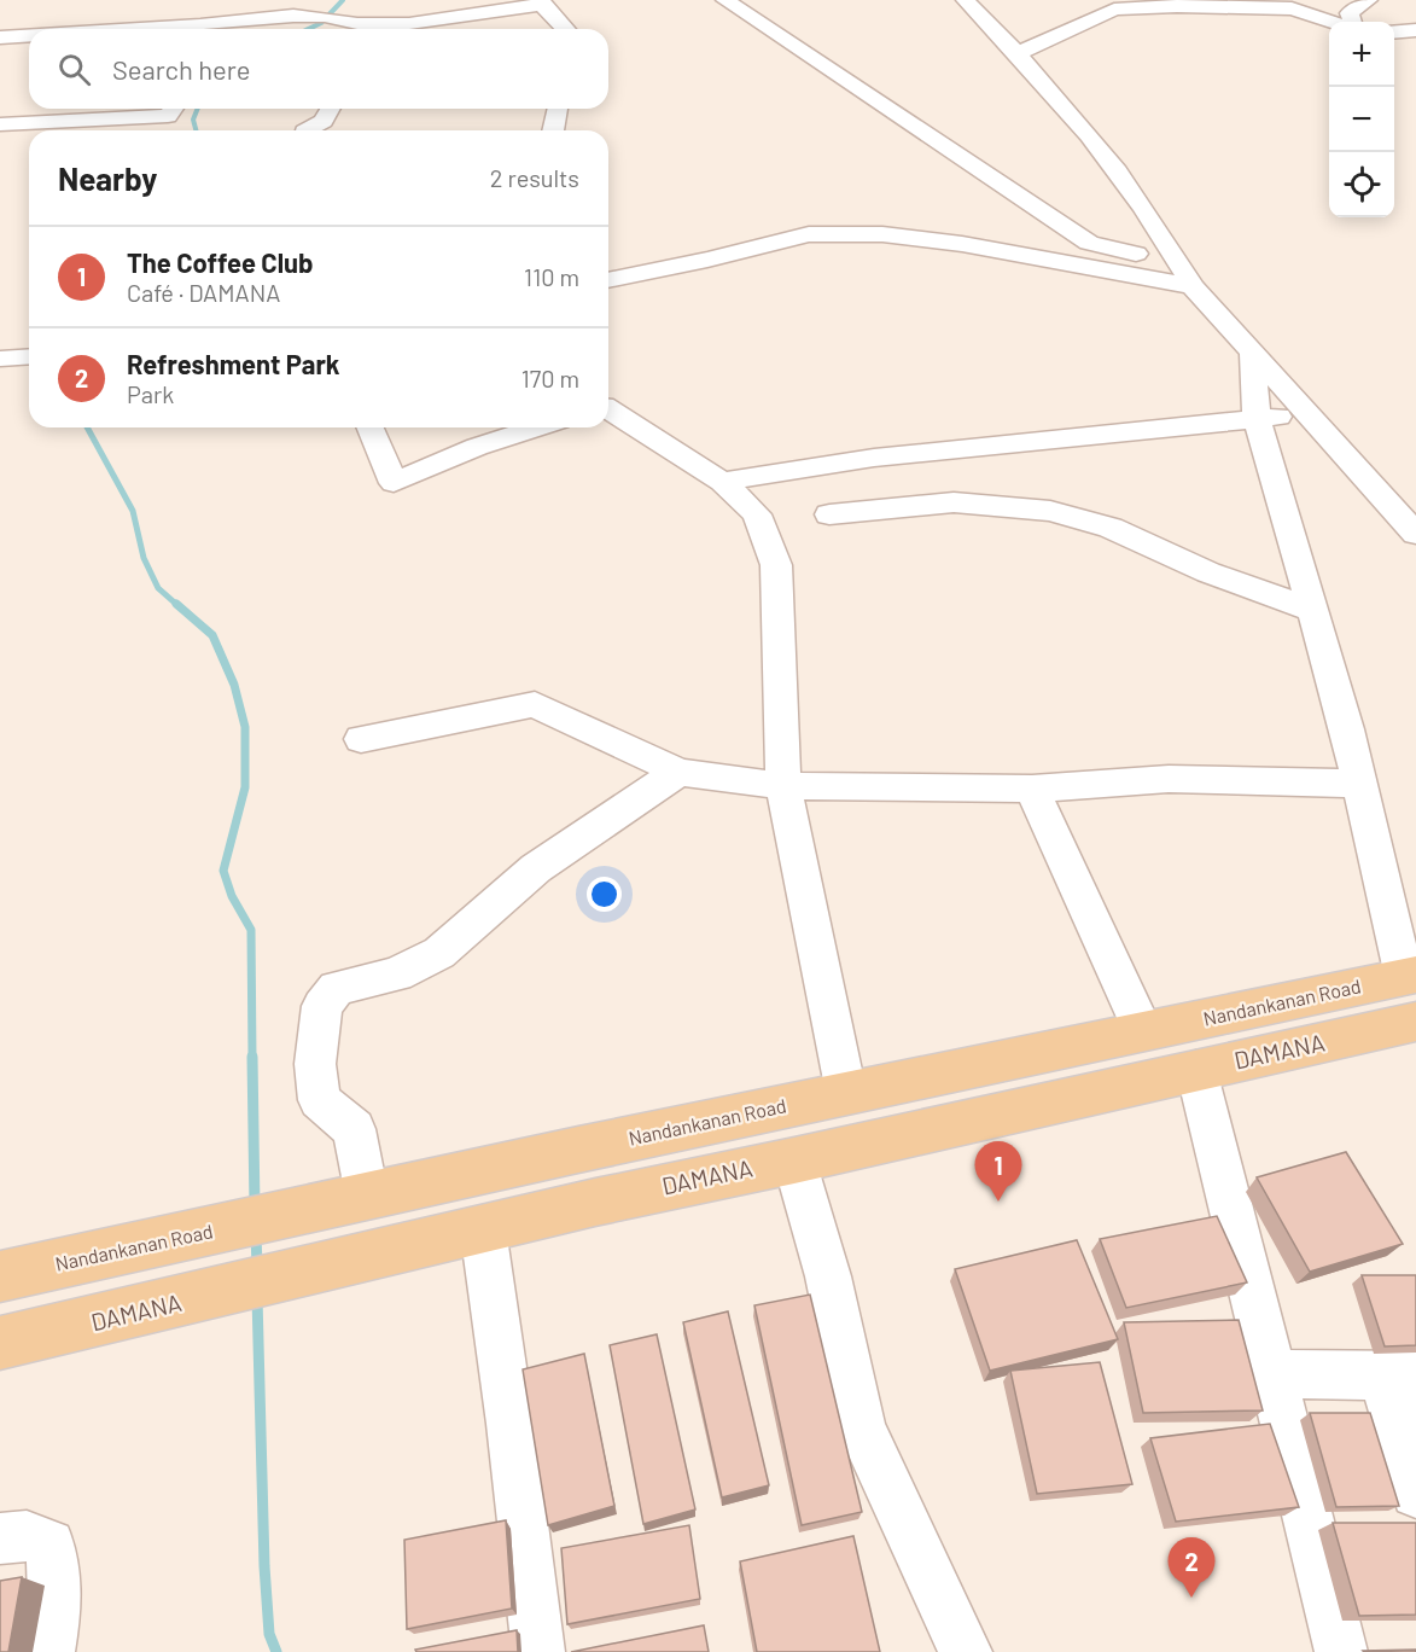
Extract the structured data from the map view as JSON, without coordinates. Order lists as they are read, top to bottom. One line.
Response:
{"streets":{"main road":["Nandankanan Road","DAMANA"]},"page":{"map_buttons":["+","−"],"search":"Search here","heading":["Nearby","2 results"],"list":[{"mark":"1","name":"The Coffee Club","note":"Café · DAMANA","value":"110 m"},{"mark":"2","name":"Refreshment Park","note":"Park","value":"170 m"}],"pins":["1","2"]}}
